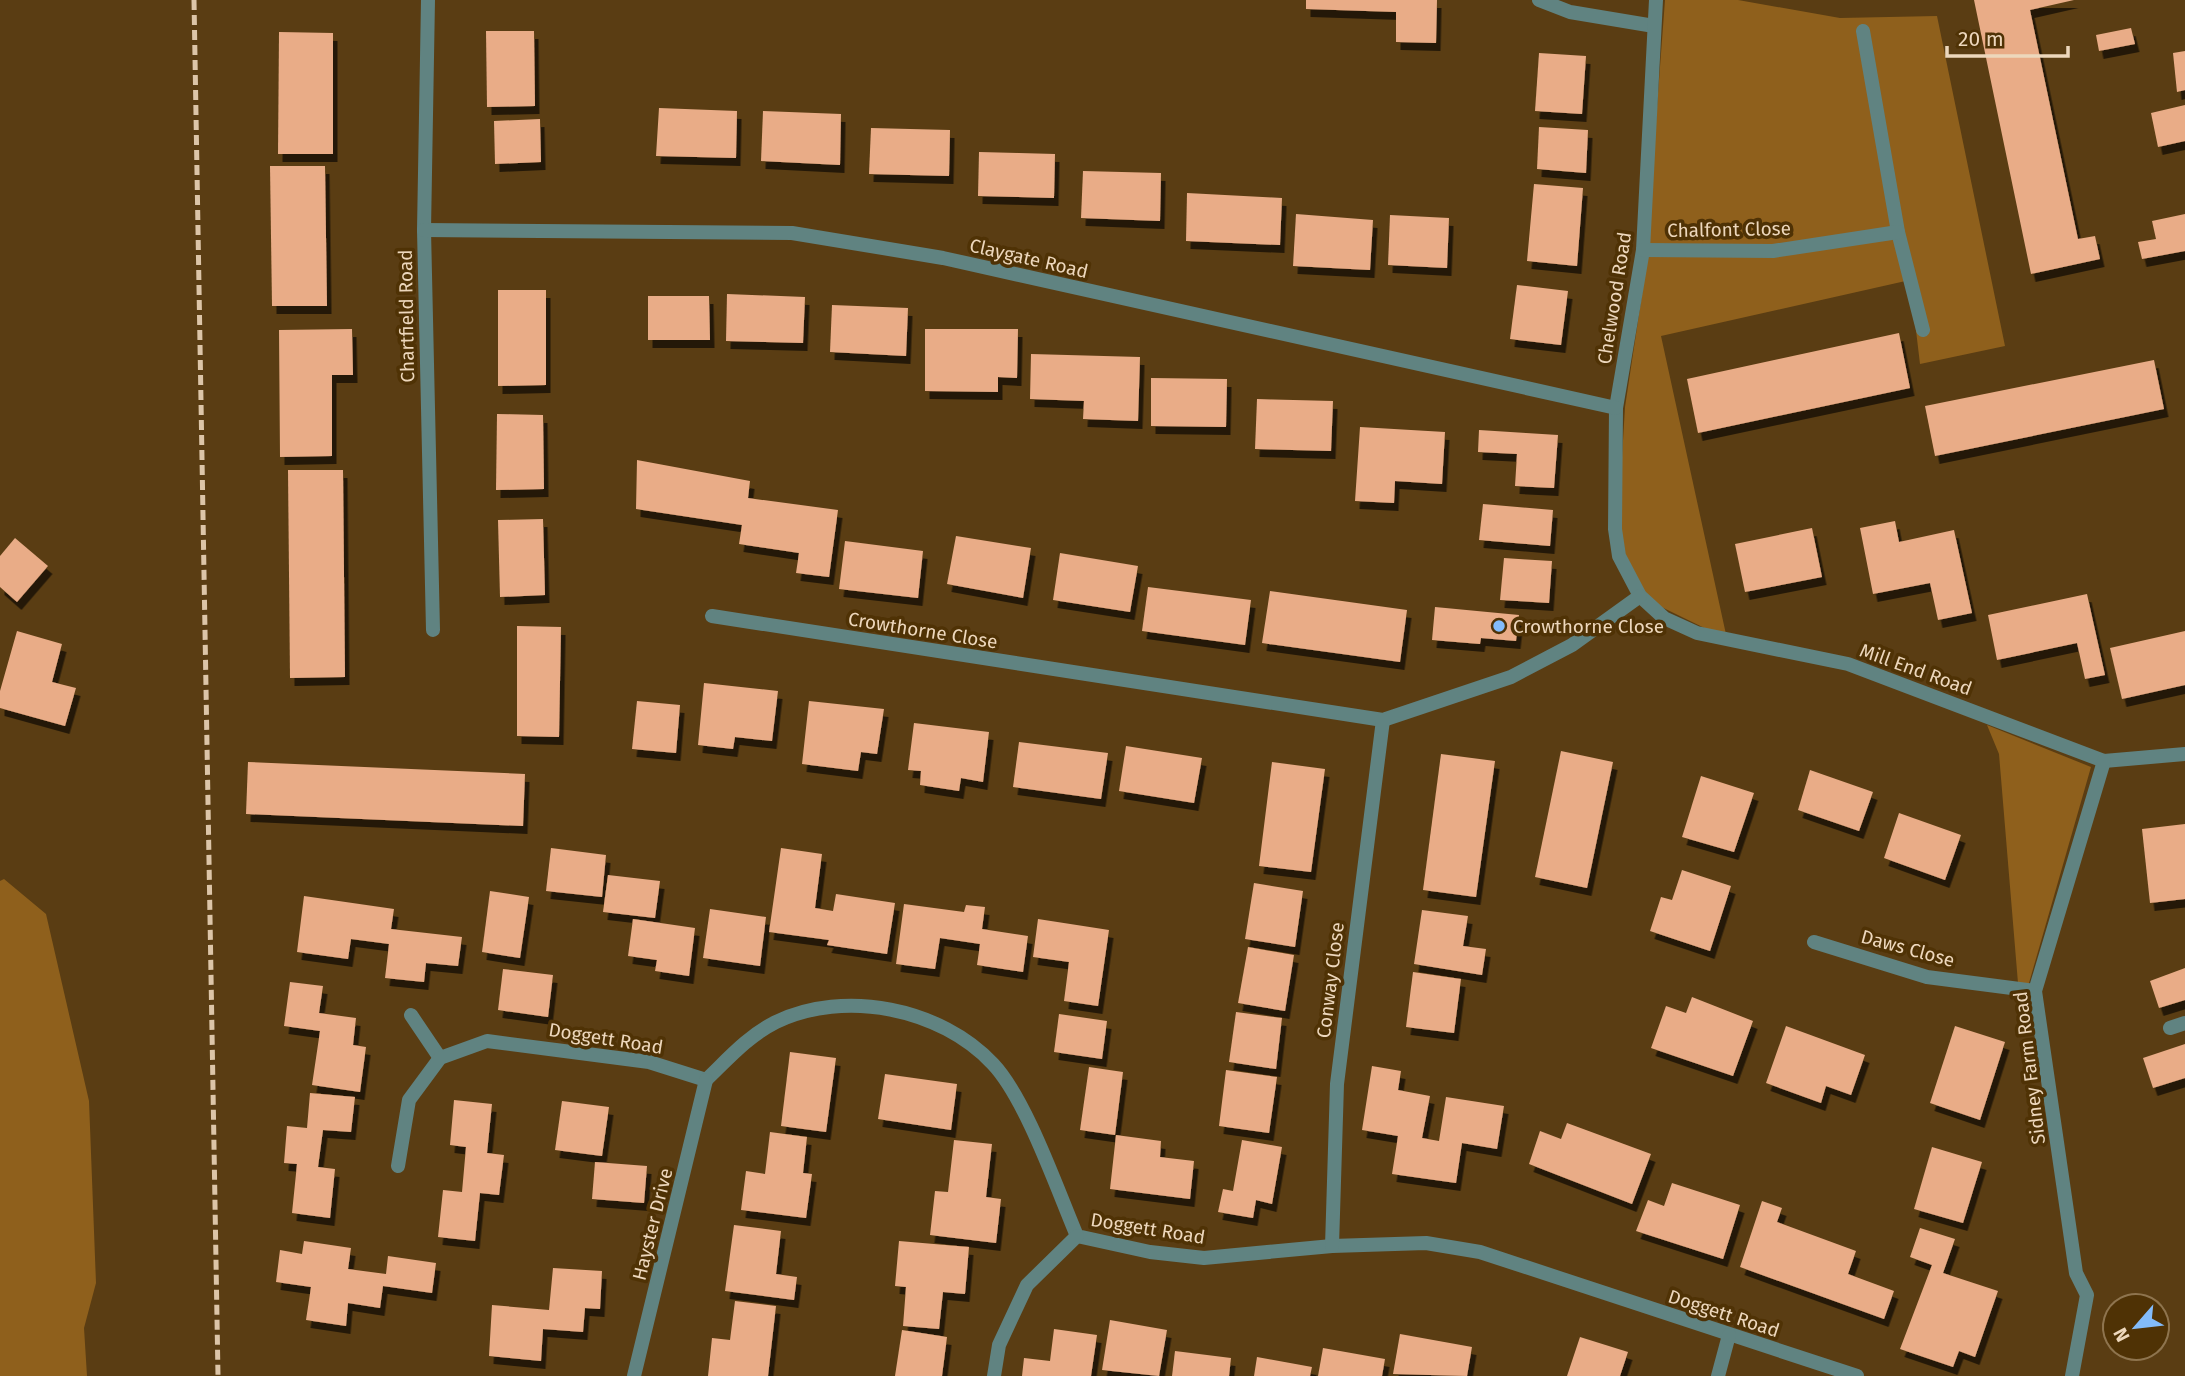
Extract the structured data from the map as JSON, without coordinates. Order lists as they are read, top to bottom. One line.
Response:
{"streets":{"street":["Chalfont Close","Claygate Road","Chelwood Road","Chartfield Road","Crowthorne Close","Mill End Road","Daws Close","Conway Close","Doggett Road","Sidney Farm Road","Hayster Drive"]},"crossings":[["Chalfont Close","Chelwood Road"],["Claygate Road","Chelwood Road"],["Claygate Road","Chartfield Road"],["Chelwood Road","Crowthorne Close"],["Chelwood Road","Mill End Road"],["Crowthorne Close","Mill End Road"],["Crowthorne Close","Conway Close"],["Mill End Road","Sidney Farm Road"],["Daws Close","Sidney Farm Road"],["Conway Close","Doggett Road"],["Doggett Road","Hayster Drive"]],"places":["Crowthorne Close"],"scale_bar":"20 m","north":"bottom left"}
